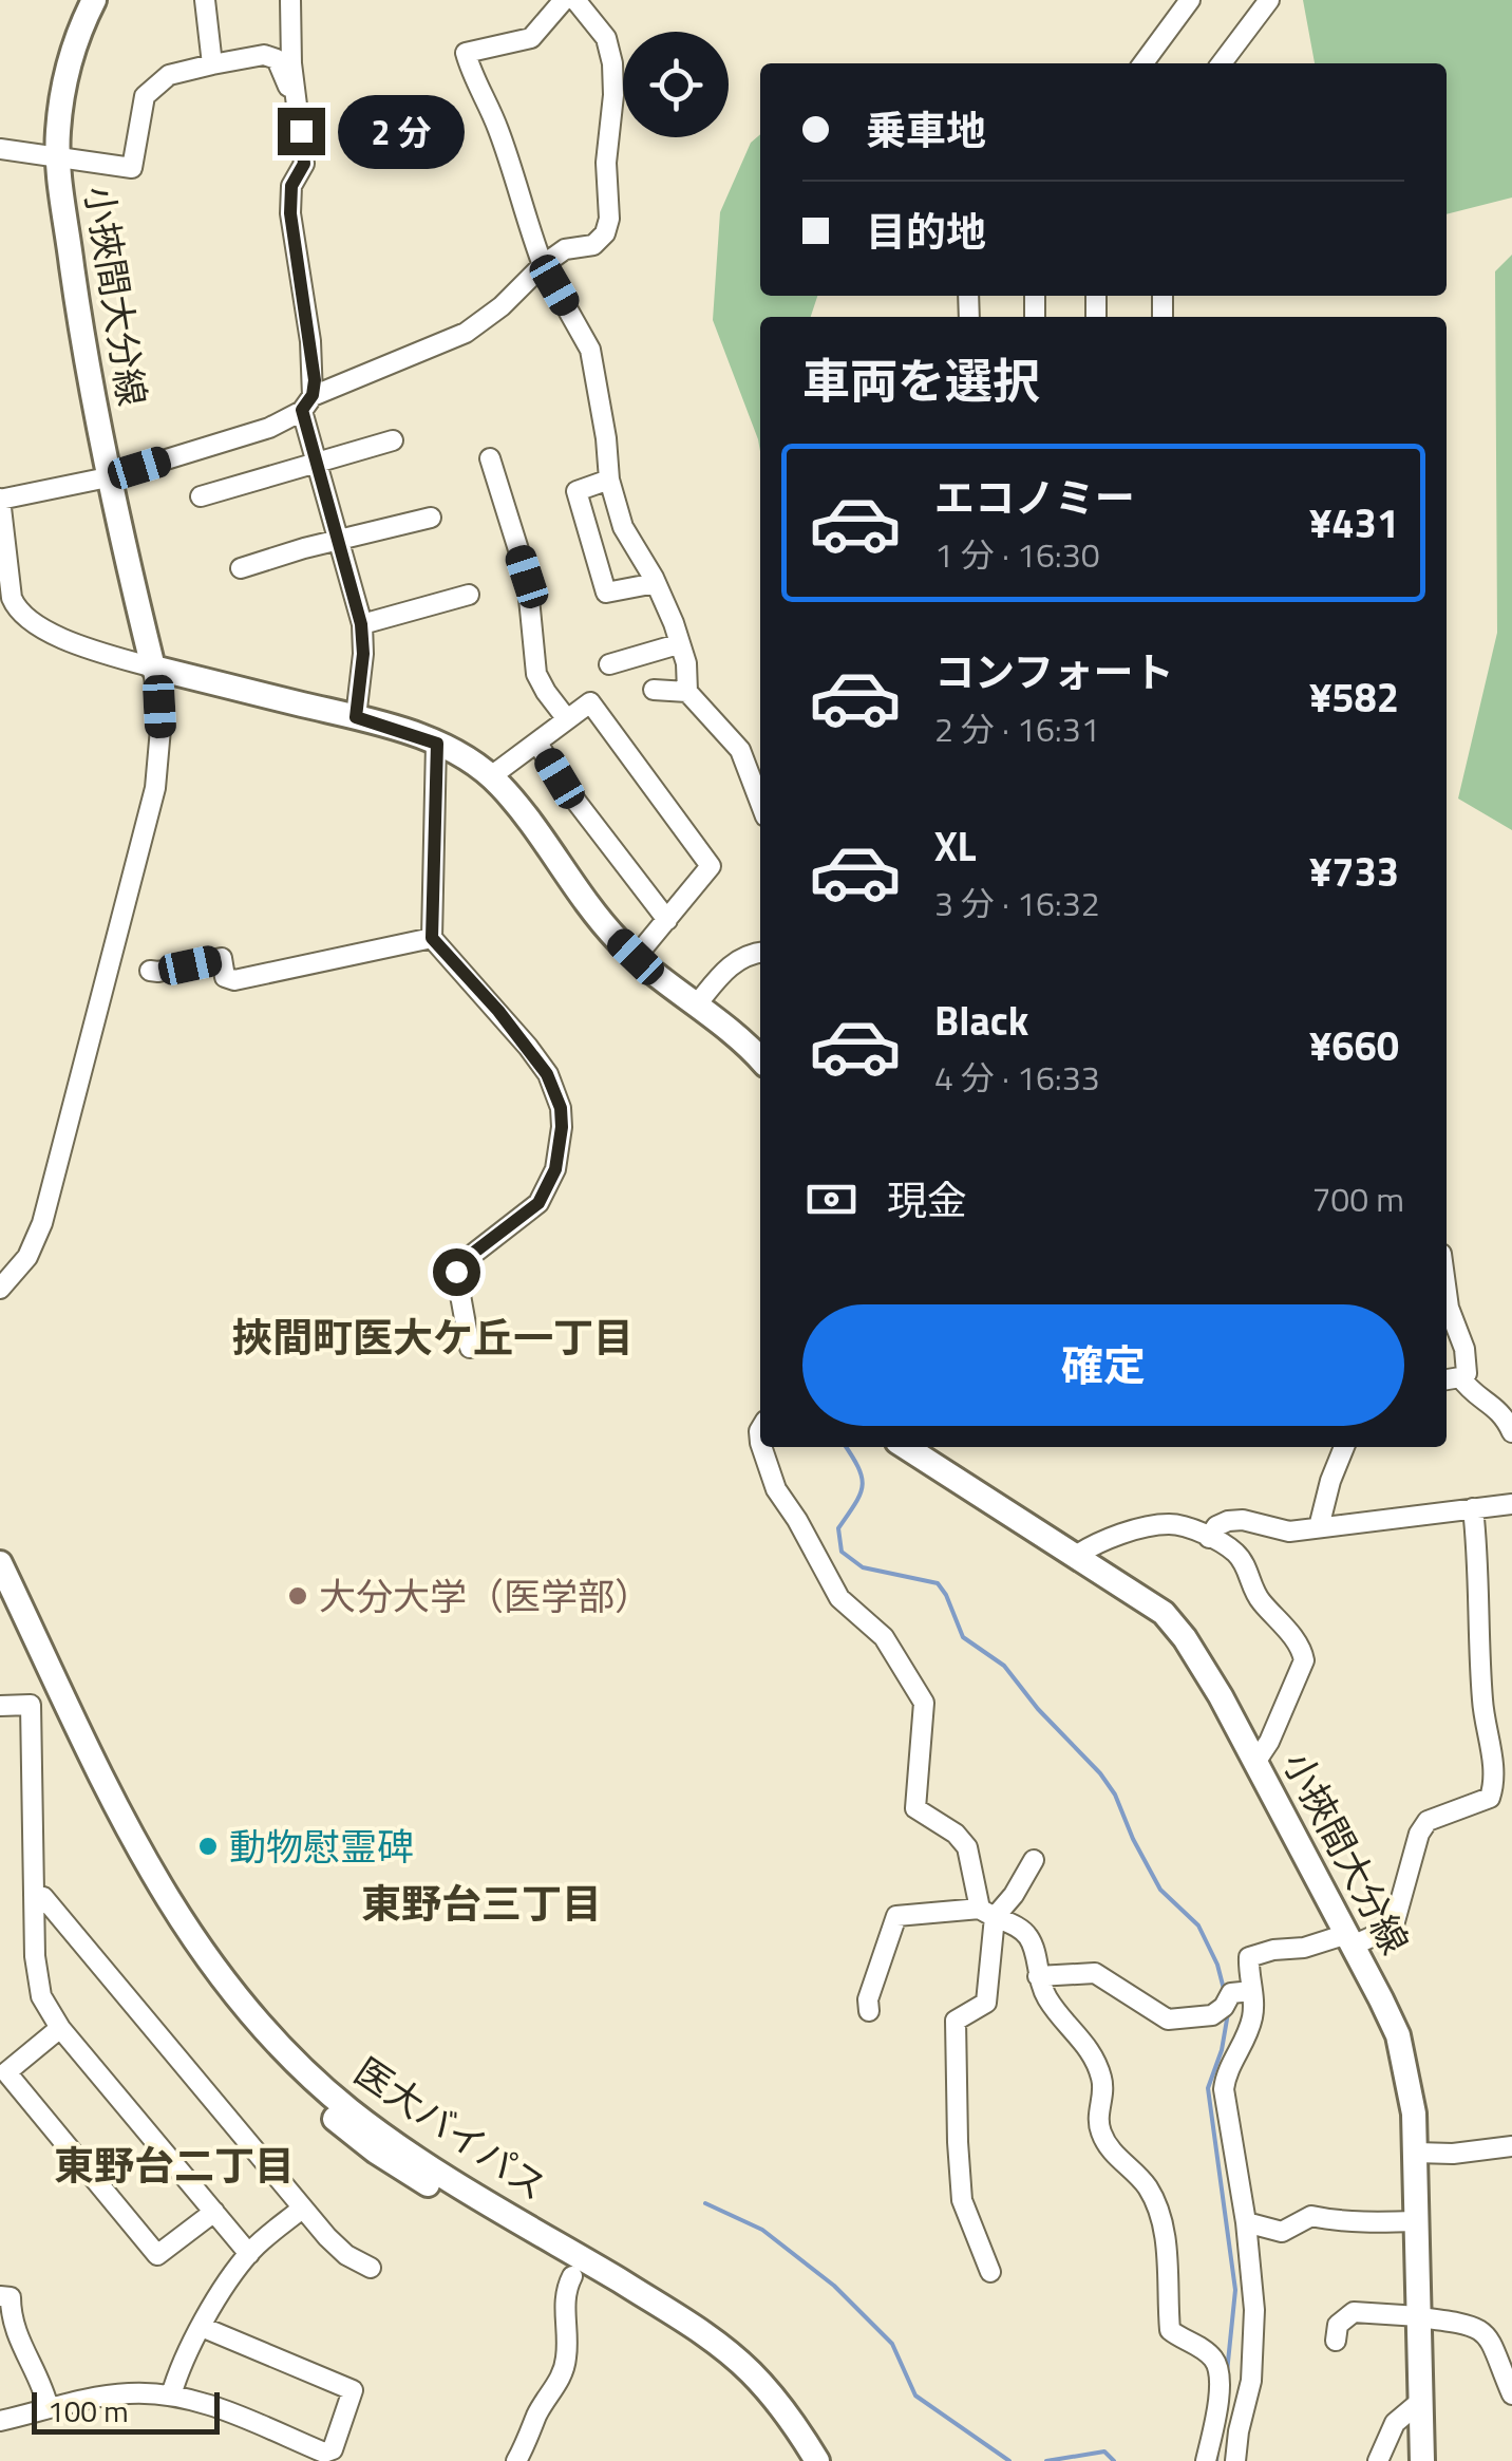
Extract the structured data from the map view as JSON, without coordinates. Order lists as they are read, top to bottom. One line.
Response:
{"streets":{"main road":["小挾間大分線","医大バイパス"]},"districts":["挾間町医大ケ丘一丁目","東野台三丁目","東野台二丁目"],"places":["大分大学（医学部）","動物慰霊碑"],"scale_bar":"100 m","page":{"banner":["乗車地","目的地"],"bubble":"2 分","heading":"車両を選択","list":[{"name":"エコノミー","note":"1 分 · 16:30","value":"¥431"},{"name":"コンフォート","note":"2 分 · 16:31","value":"¥582"},{"name":"XL","note":"3 分 · 16:32","value":"¥733"},{"name":"Black","note":"4 分 · 16:33","value":"¥660"}],"pay":["現金","700 m"],"buttons":"確定","scale":"100 m"}}
